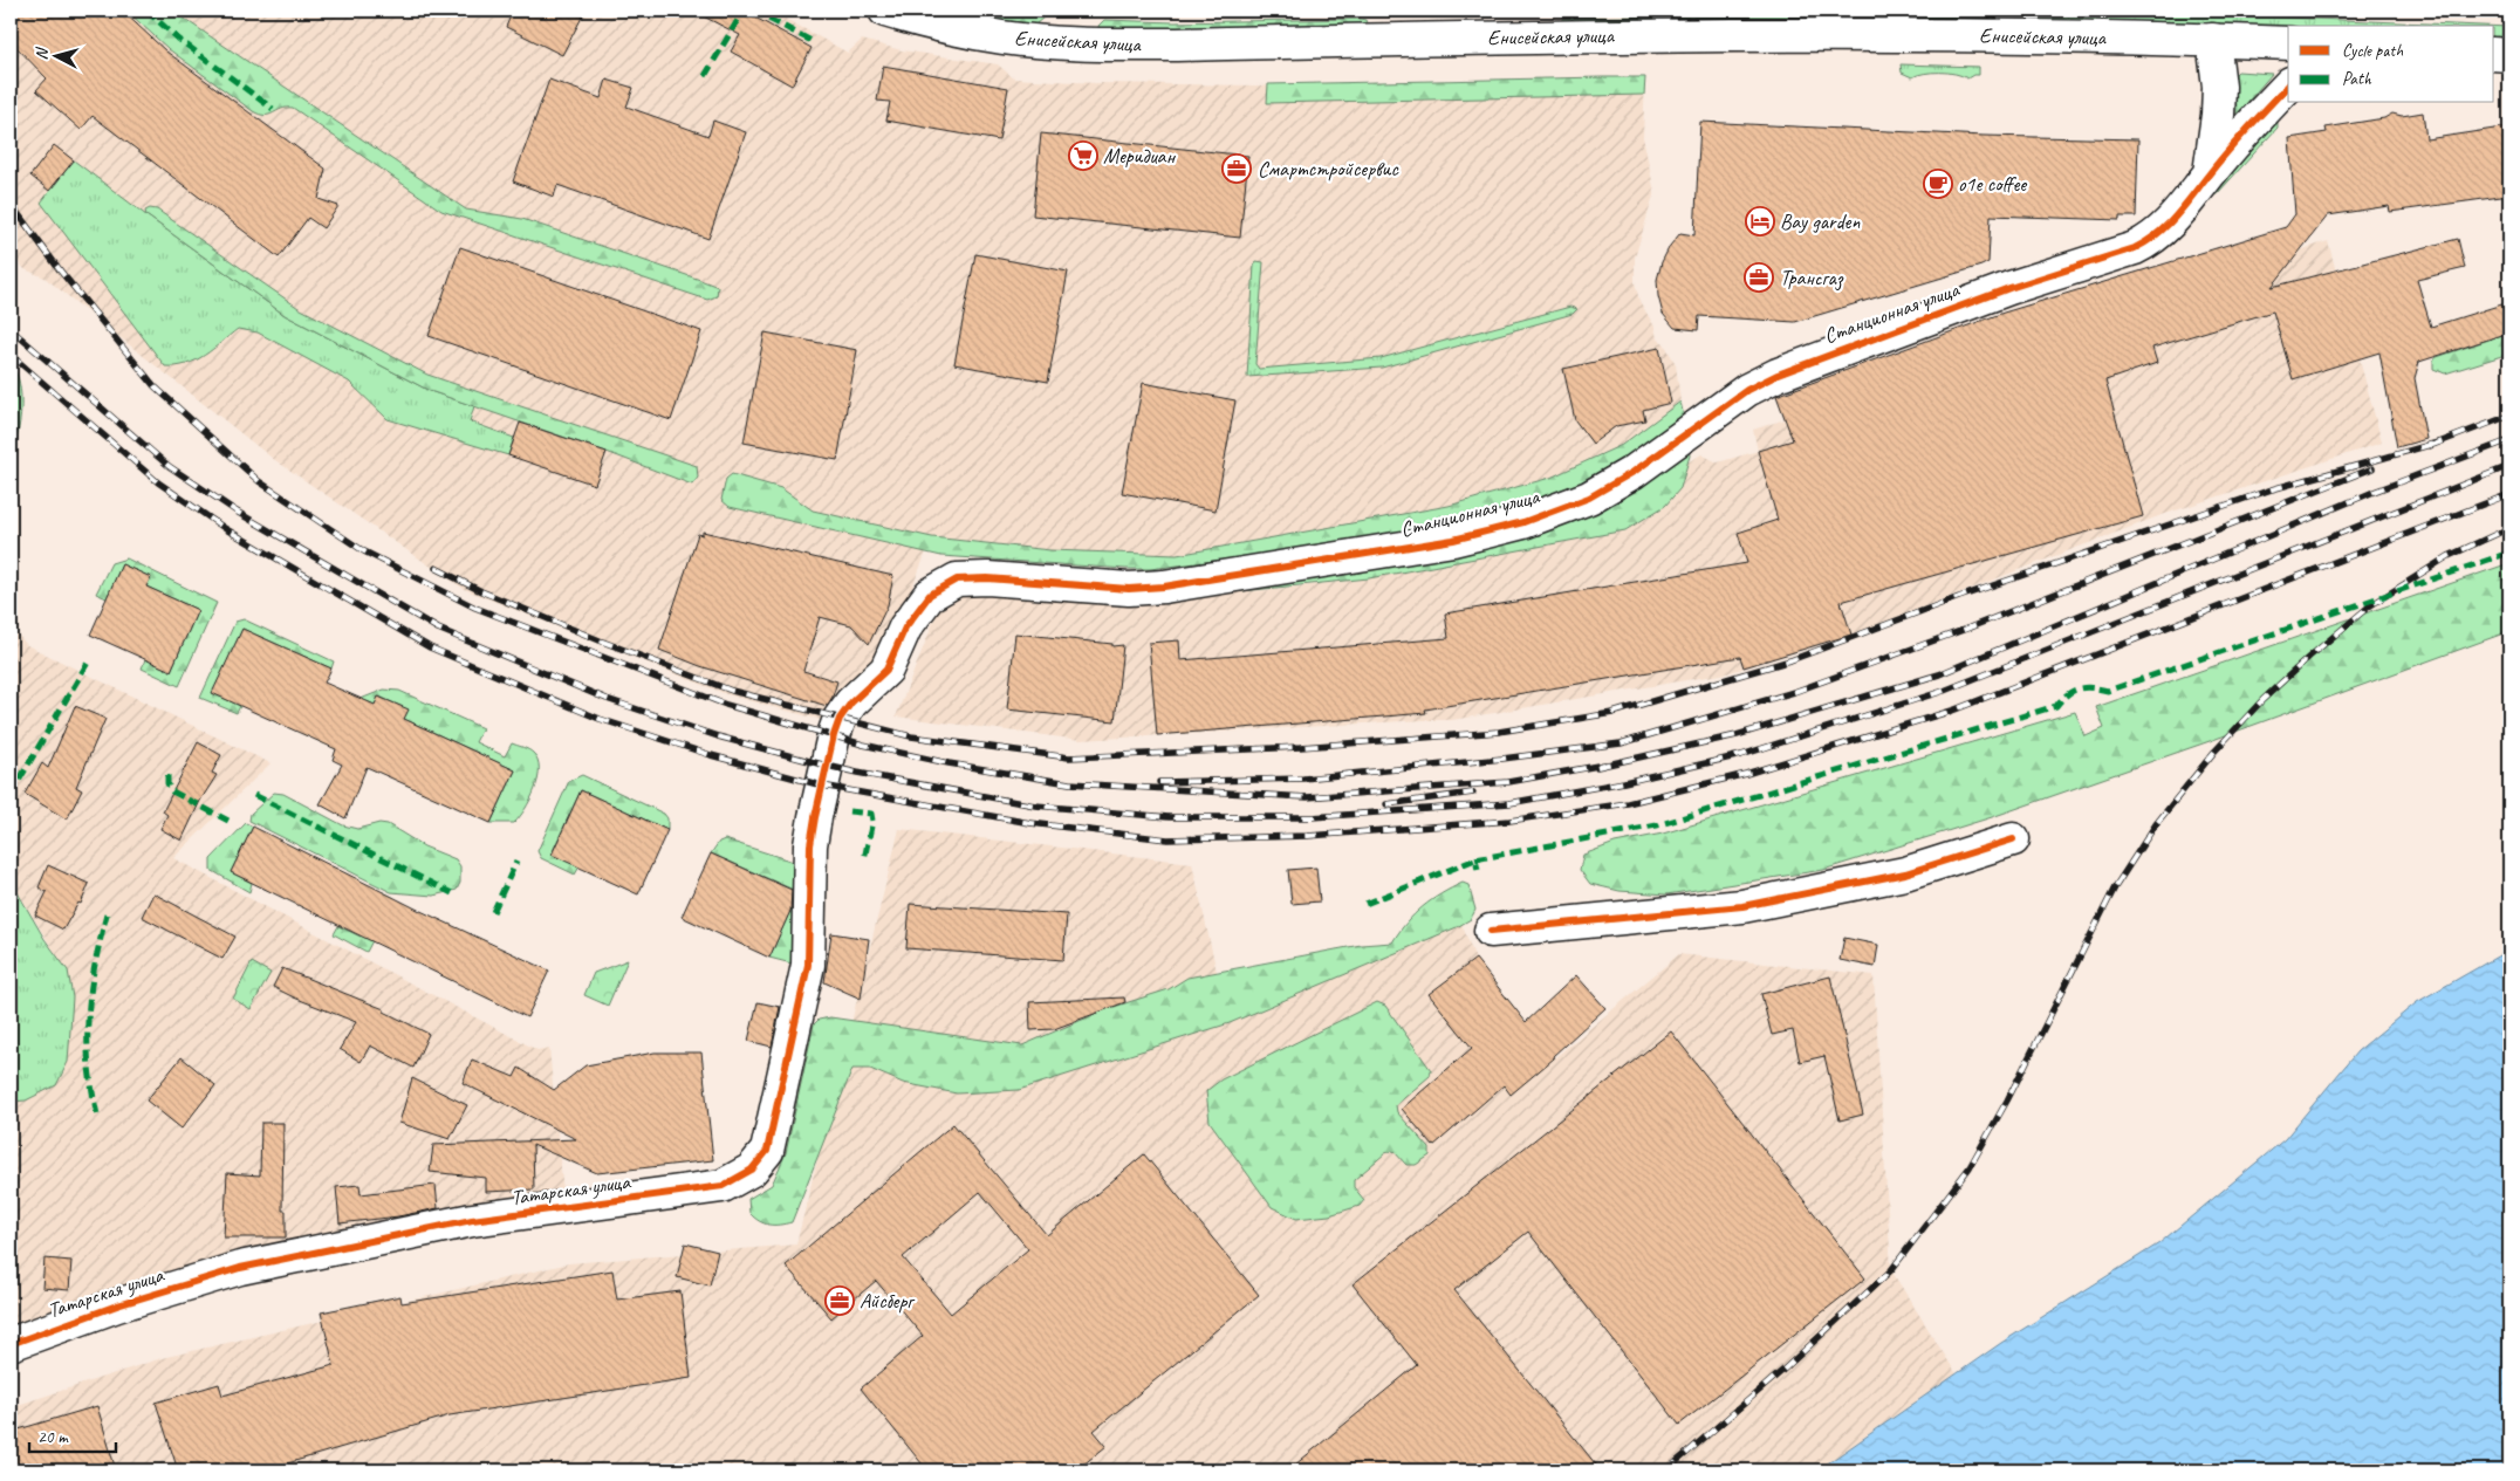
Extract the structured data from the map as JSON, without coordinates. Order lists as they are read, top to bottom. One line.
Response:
{"streets":{"street":["Енисейская улица","Станционная улица","Татарская улица"]},"crossings":[["Енисейская улица","Станционная улица"],["Станционная улица","Татарская улица"]],"places":{"supermarket":["Меридиан"],"office":["Смартстройсервис","Трансгаз","Айсберг"],"cafe":["o1e coffee"],"hotel":["Bay garden"]},"legend":["Cycle path","Path"],"scale_bar":"20 m","north":"left"}
